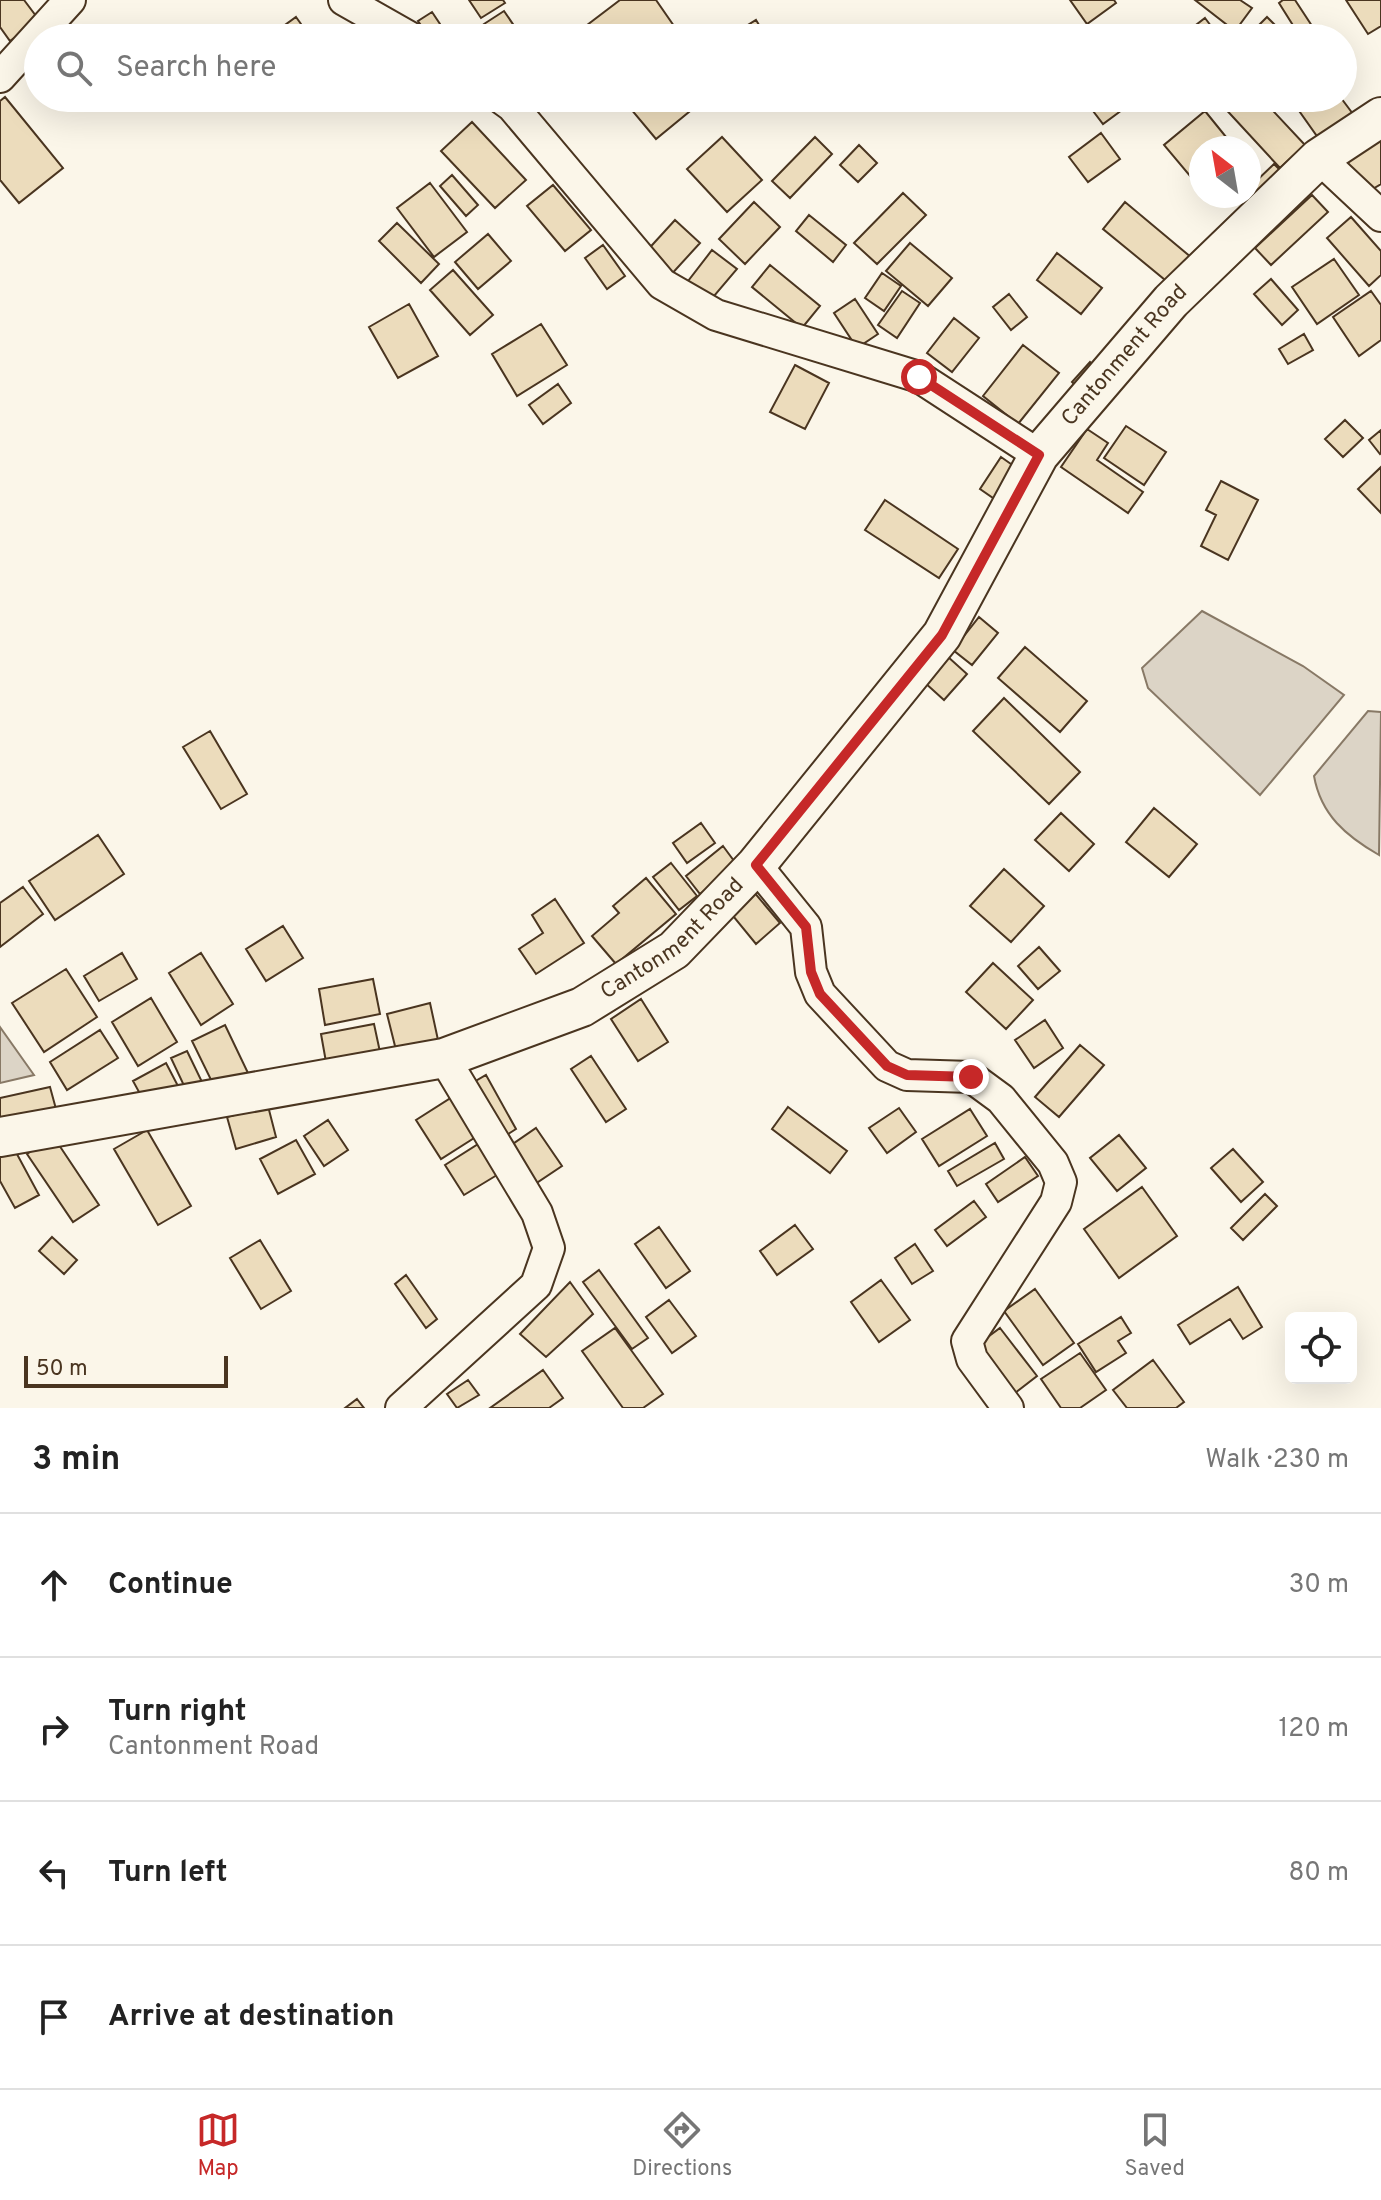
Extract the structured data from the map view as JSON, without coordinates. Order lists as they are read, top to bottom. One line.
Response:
{"streets":{"main road":["Cantonment Road"]},"scale_bar":"50 m","north":"top left","page":{"search":"Search here","scale":"50 m","heading":["3 min","Walk · 230 m"],"list":[["Continue","30 m"],["Turn right","Cantonment Road","120 m"],["Turn left","80 m"],"Arrive at destination"],"nav":["Map","Directions","Saved"]}}
